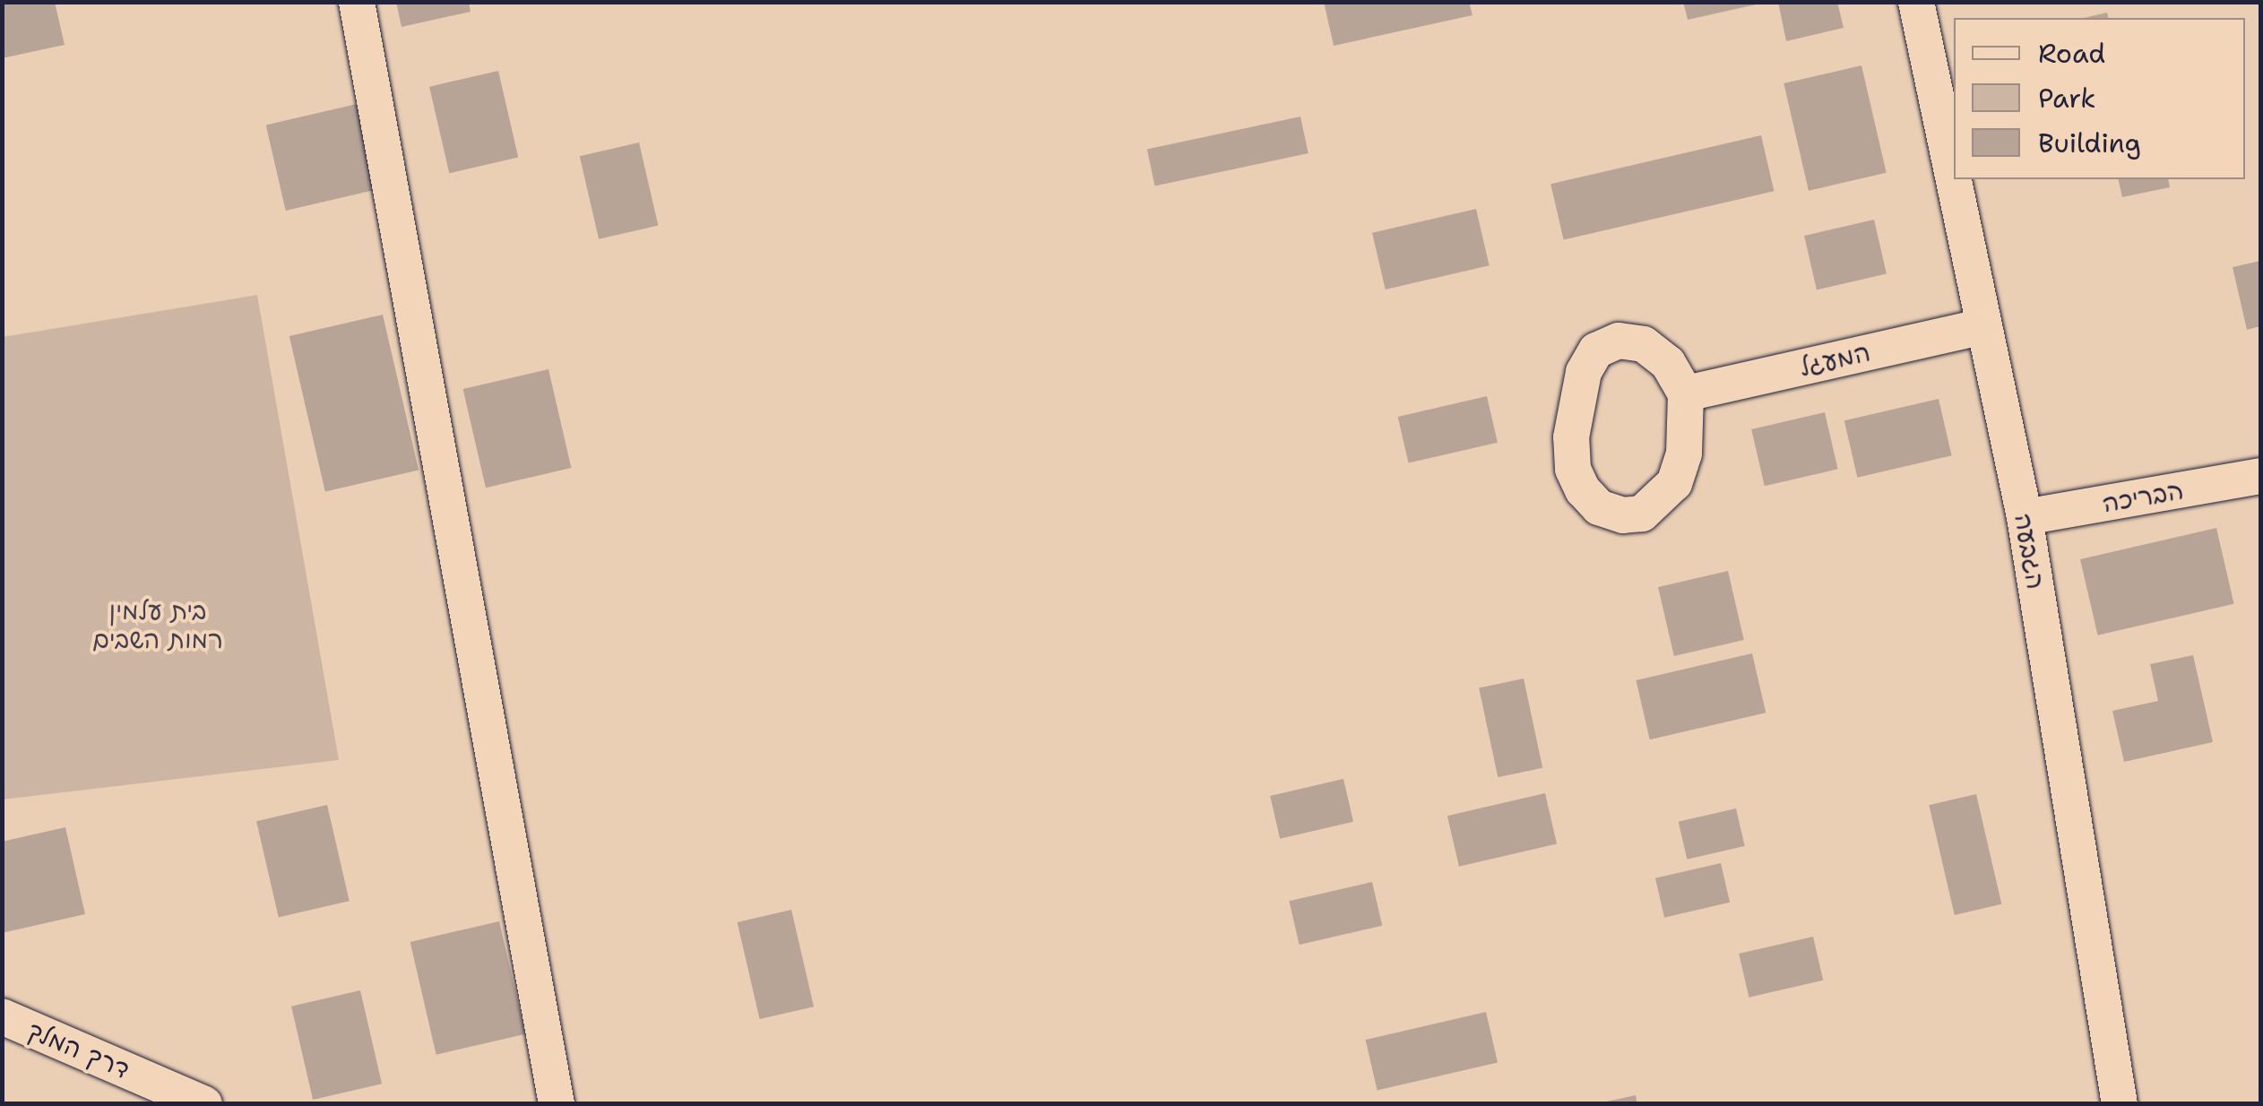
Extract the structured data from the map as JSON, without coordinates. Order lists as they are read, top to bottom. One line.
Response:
{"streets":{"street":["המעגל","הבריכה","הגבעה","דרך המלך"]},"crossings":[["המעגל","הגבעה"],["הבריכה","הגבעה"]],"parks":["בית עלמין רמות השבים"],"legend":["Road","Park","Building"]}
